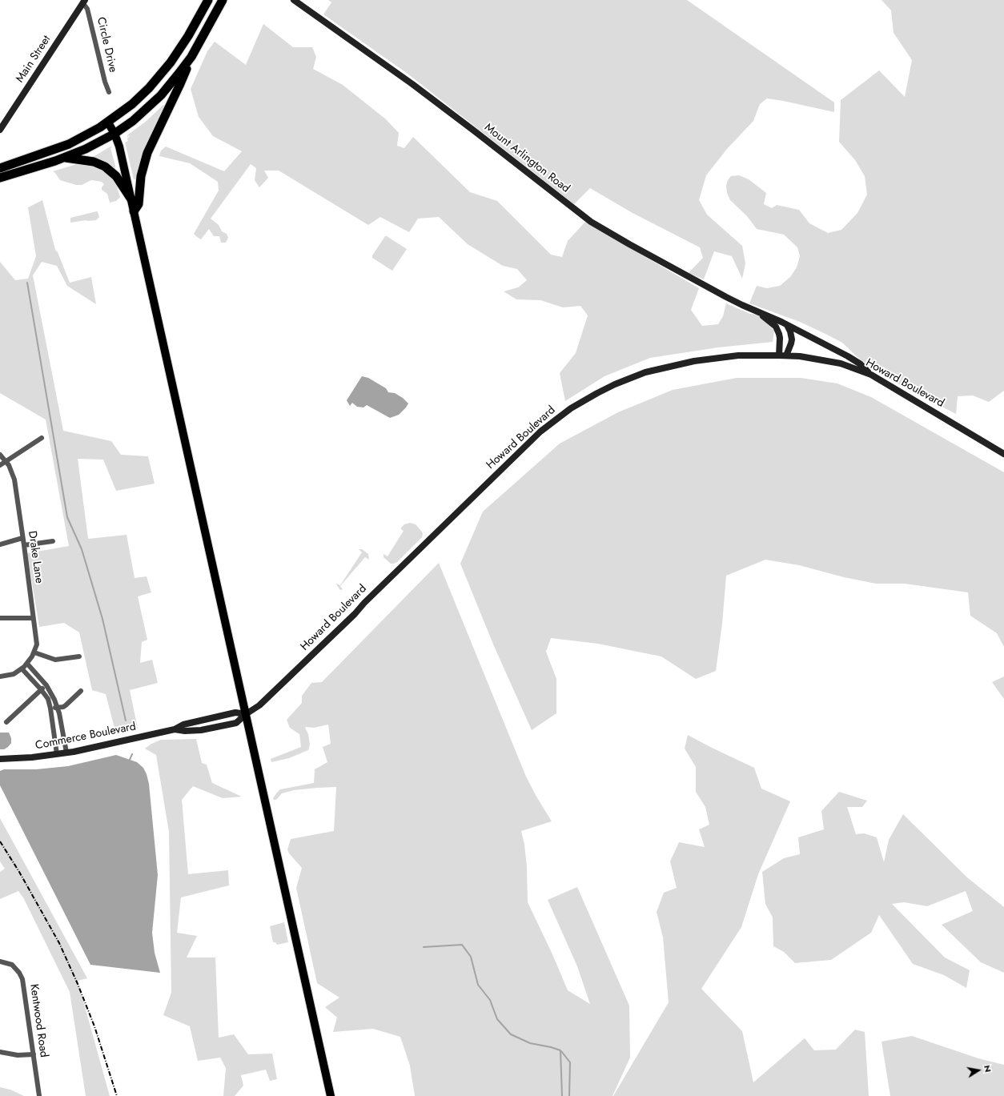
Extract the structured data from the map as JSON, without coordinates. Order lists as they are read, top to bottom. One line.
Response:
{"streets":{"main road":["Main Street","Mount Arlington Road","Howard Boulevard","Commerce Boulevard"],"street":["Circle Drive","Drake Lane","Kentwood Road"]},"crossings":[["Circle Drive","Main Street"],["Mount Arlington Road","Howard Boulevard"],["Howard Boulevard","Commerce Boulevard"]],"north":"right"}
